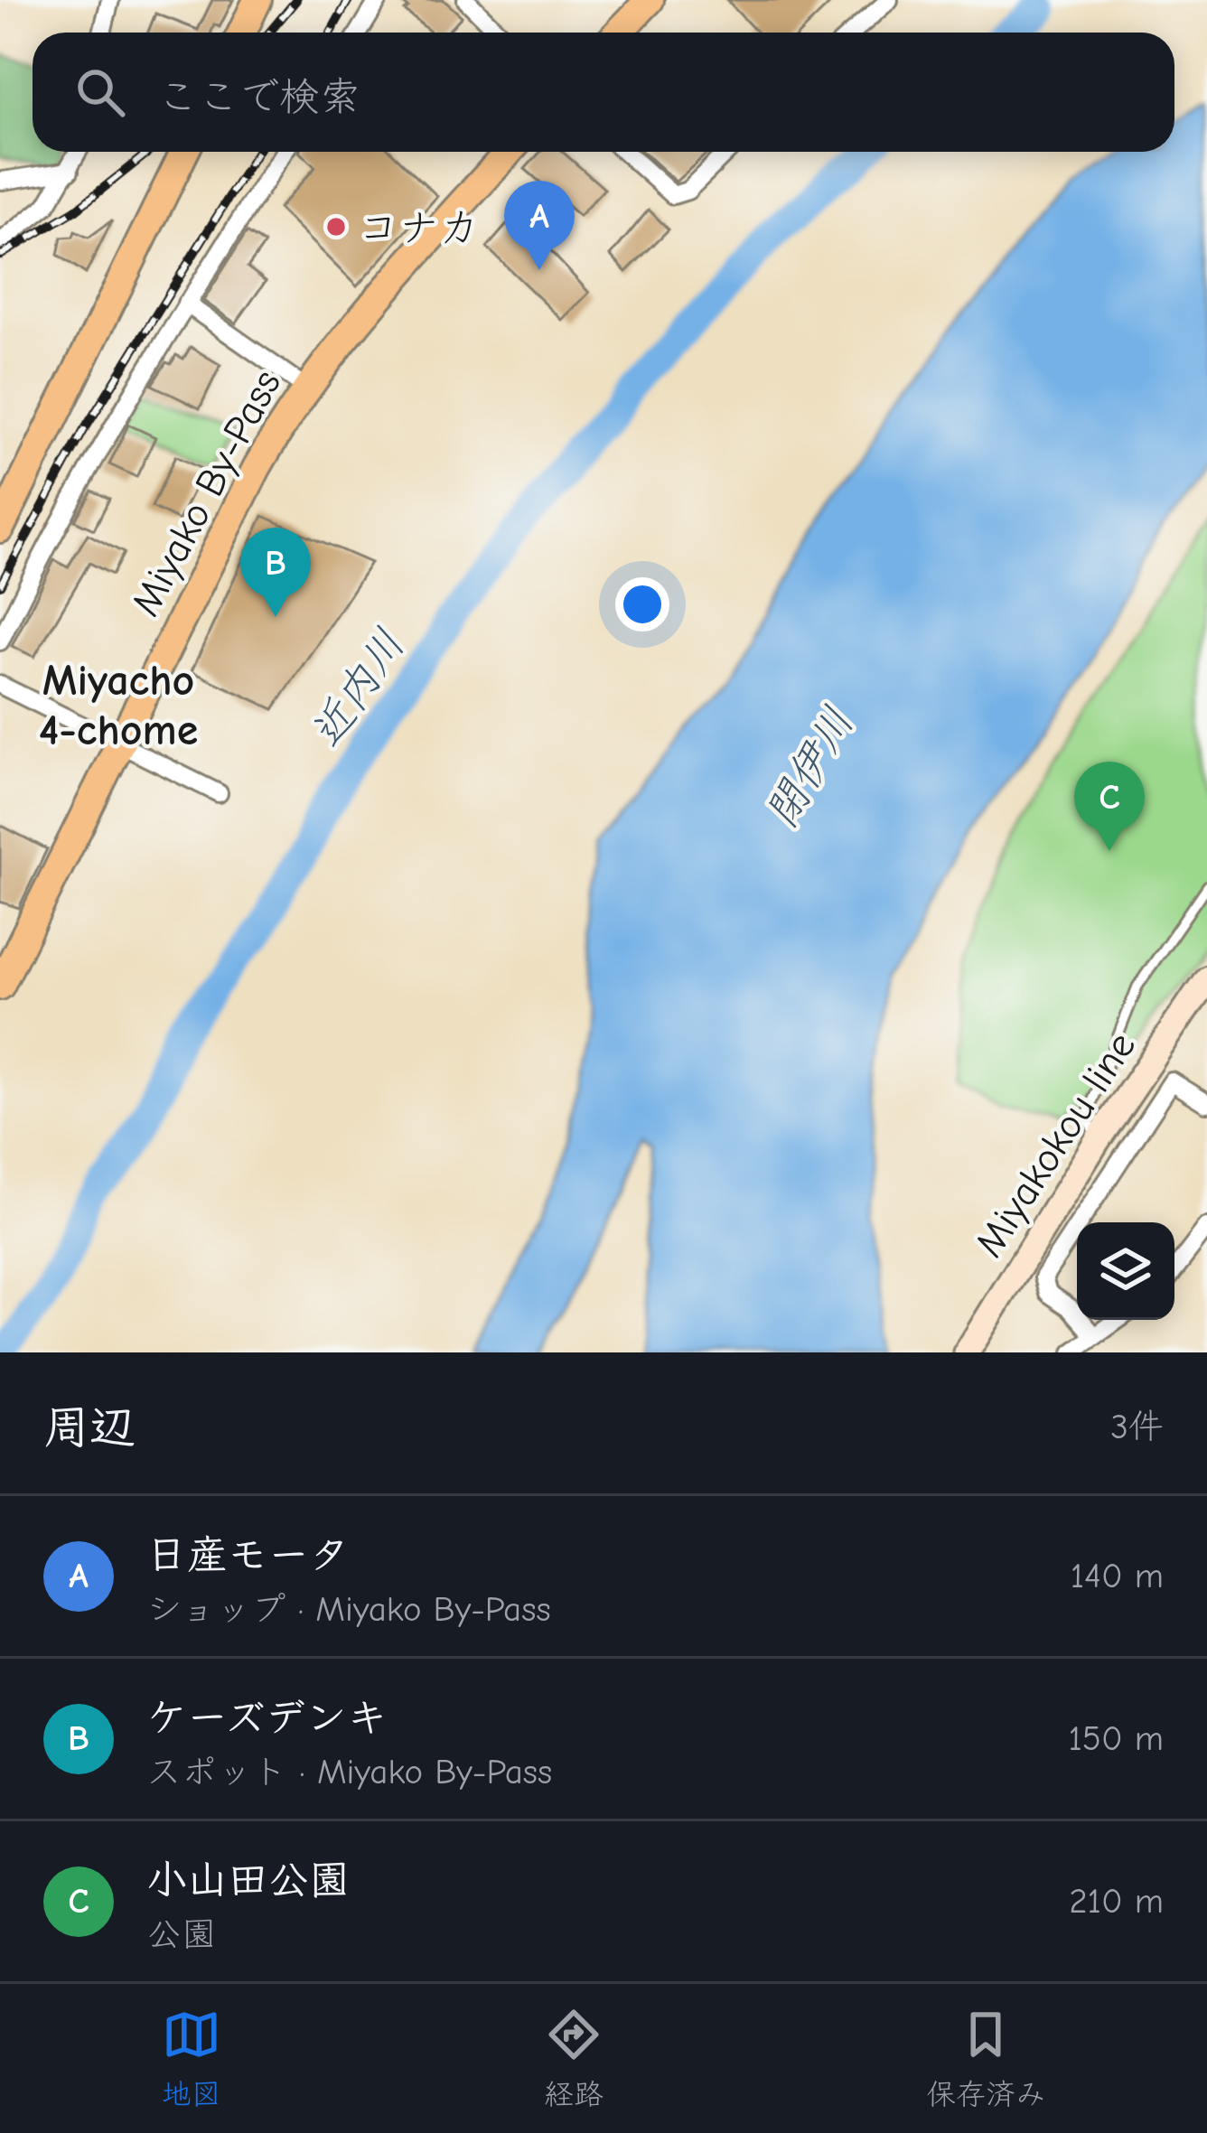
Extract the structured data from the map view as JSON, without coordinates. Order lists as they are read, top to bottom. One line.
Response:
{"streets":{"main road":["Miyako By-Pass","Miyakokou line"]},"districts":["Miyacho 4-chome"],"water":["近内川","閉伊川"],"places":["コナカ"],"page":{"search":"ここで検索","pins":["A","B","C"],"heading":["周辺","3件"],"list":[{"mark":"A","name":"日産モータ","note":"ショップ · Miyako By-Pass","value":"140 m"},{"mark":"B","name":"ケーズデンキ","note":"スポット · Miyako By-Pass","value":"150 m"},{"mark":"C","name":"小山田公園","note":"公園","value":"210 m"}],"nav":["地図","経路","保存済み"]}}
